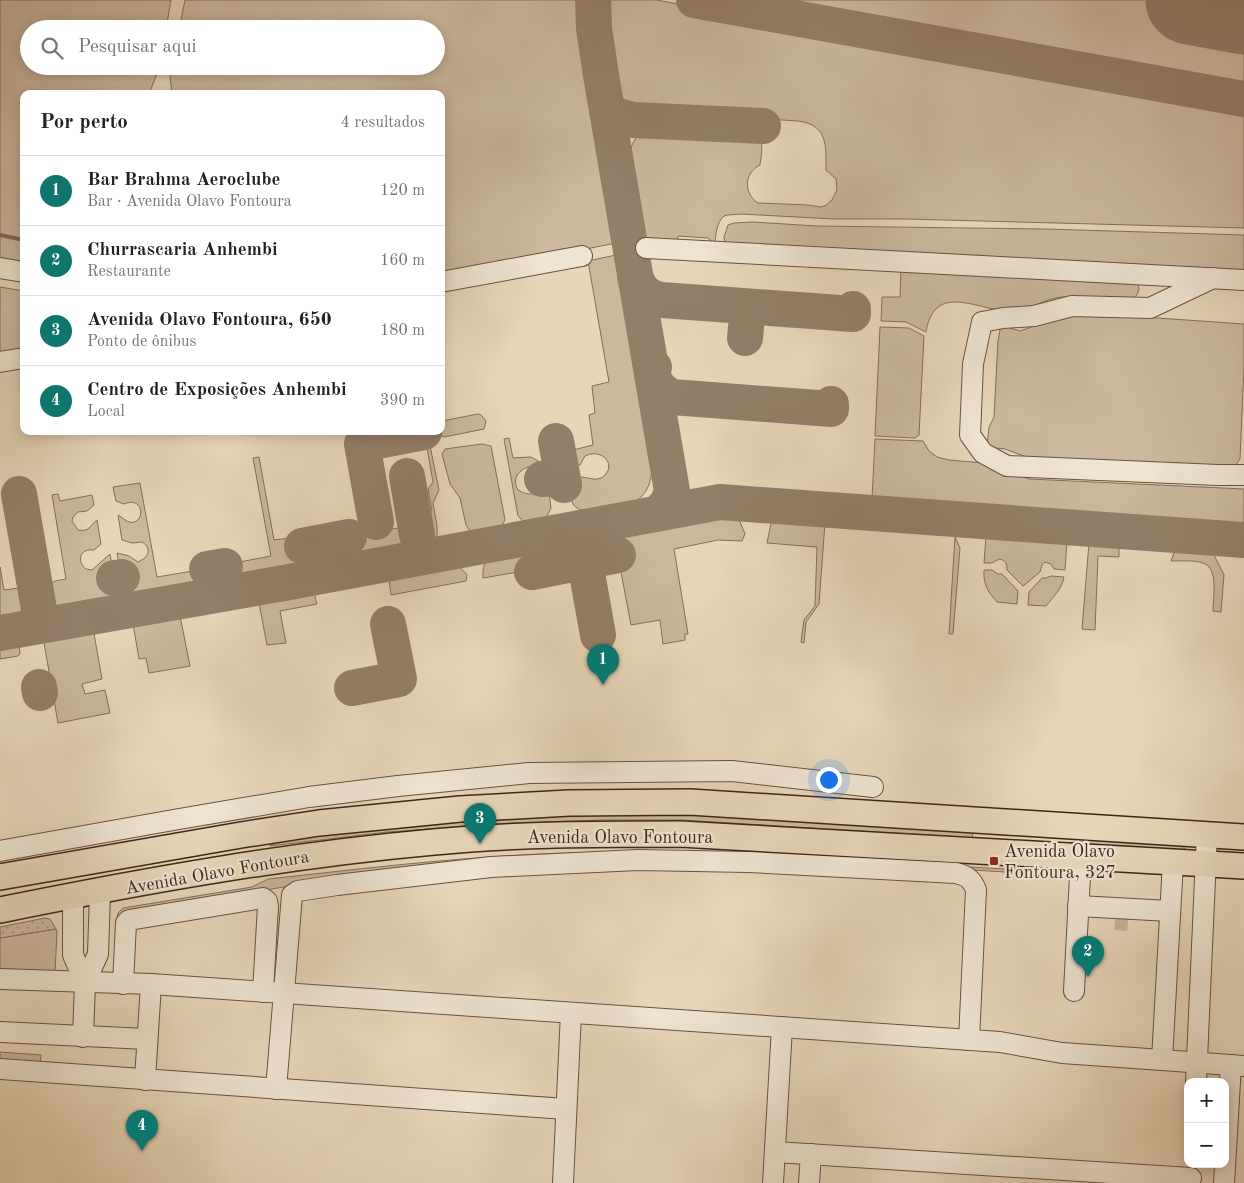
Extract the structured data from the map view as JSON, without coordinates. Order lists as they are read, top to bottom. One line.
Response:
{"streets":{"main road":["Avenida Olavo Fontoura"]},"places":{"transit":["Avenida Olavo Fontoura, 327"]},"page":{"search":"Pesquisar aqui","heading":["Por perto","4 resultados"],"list":[{"mark":"1","name":"Bar Brahma Aeroclube","note":"Bar · Avenida Olavo Fontoura","value":"120 m"},{"mark":"2","name":"Churrascaria Anhembi","note":"Restaurante","value":"160 m"},{"mark":"3","name":"Avenida Olavo Fontoura, 650","note":"Ponto de ônibus","value":"180 m"},{"mark":"4","name":"Centro de Exposições Anhembi","note":"Local","value":"390 m"}],"pins":["1","3","2","4"],"map_buttons":["+","−"]}}
